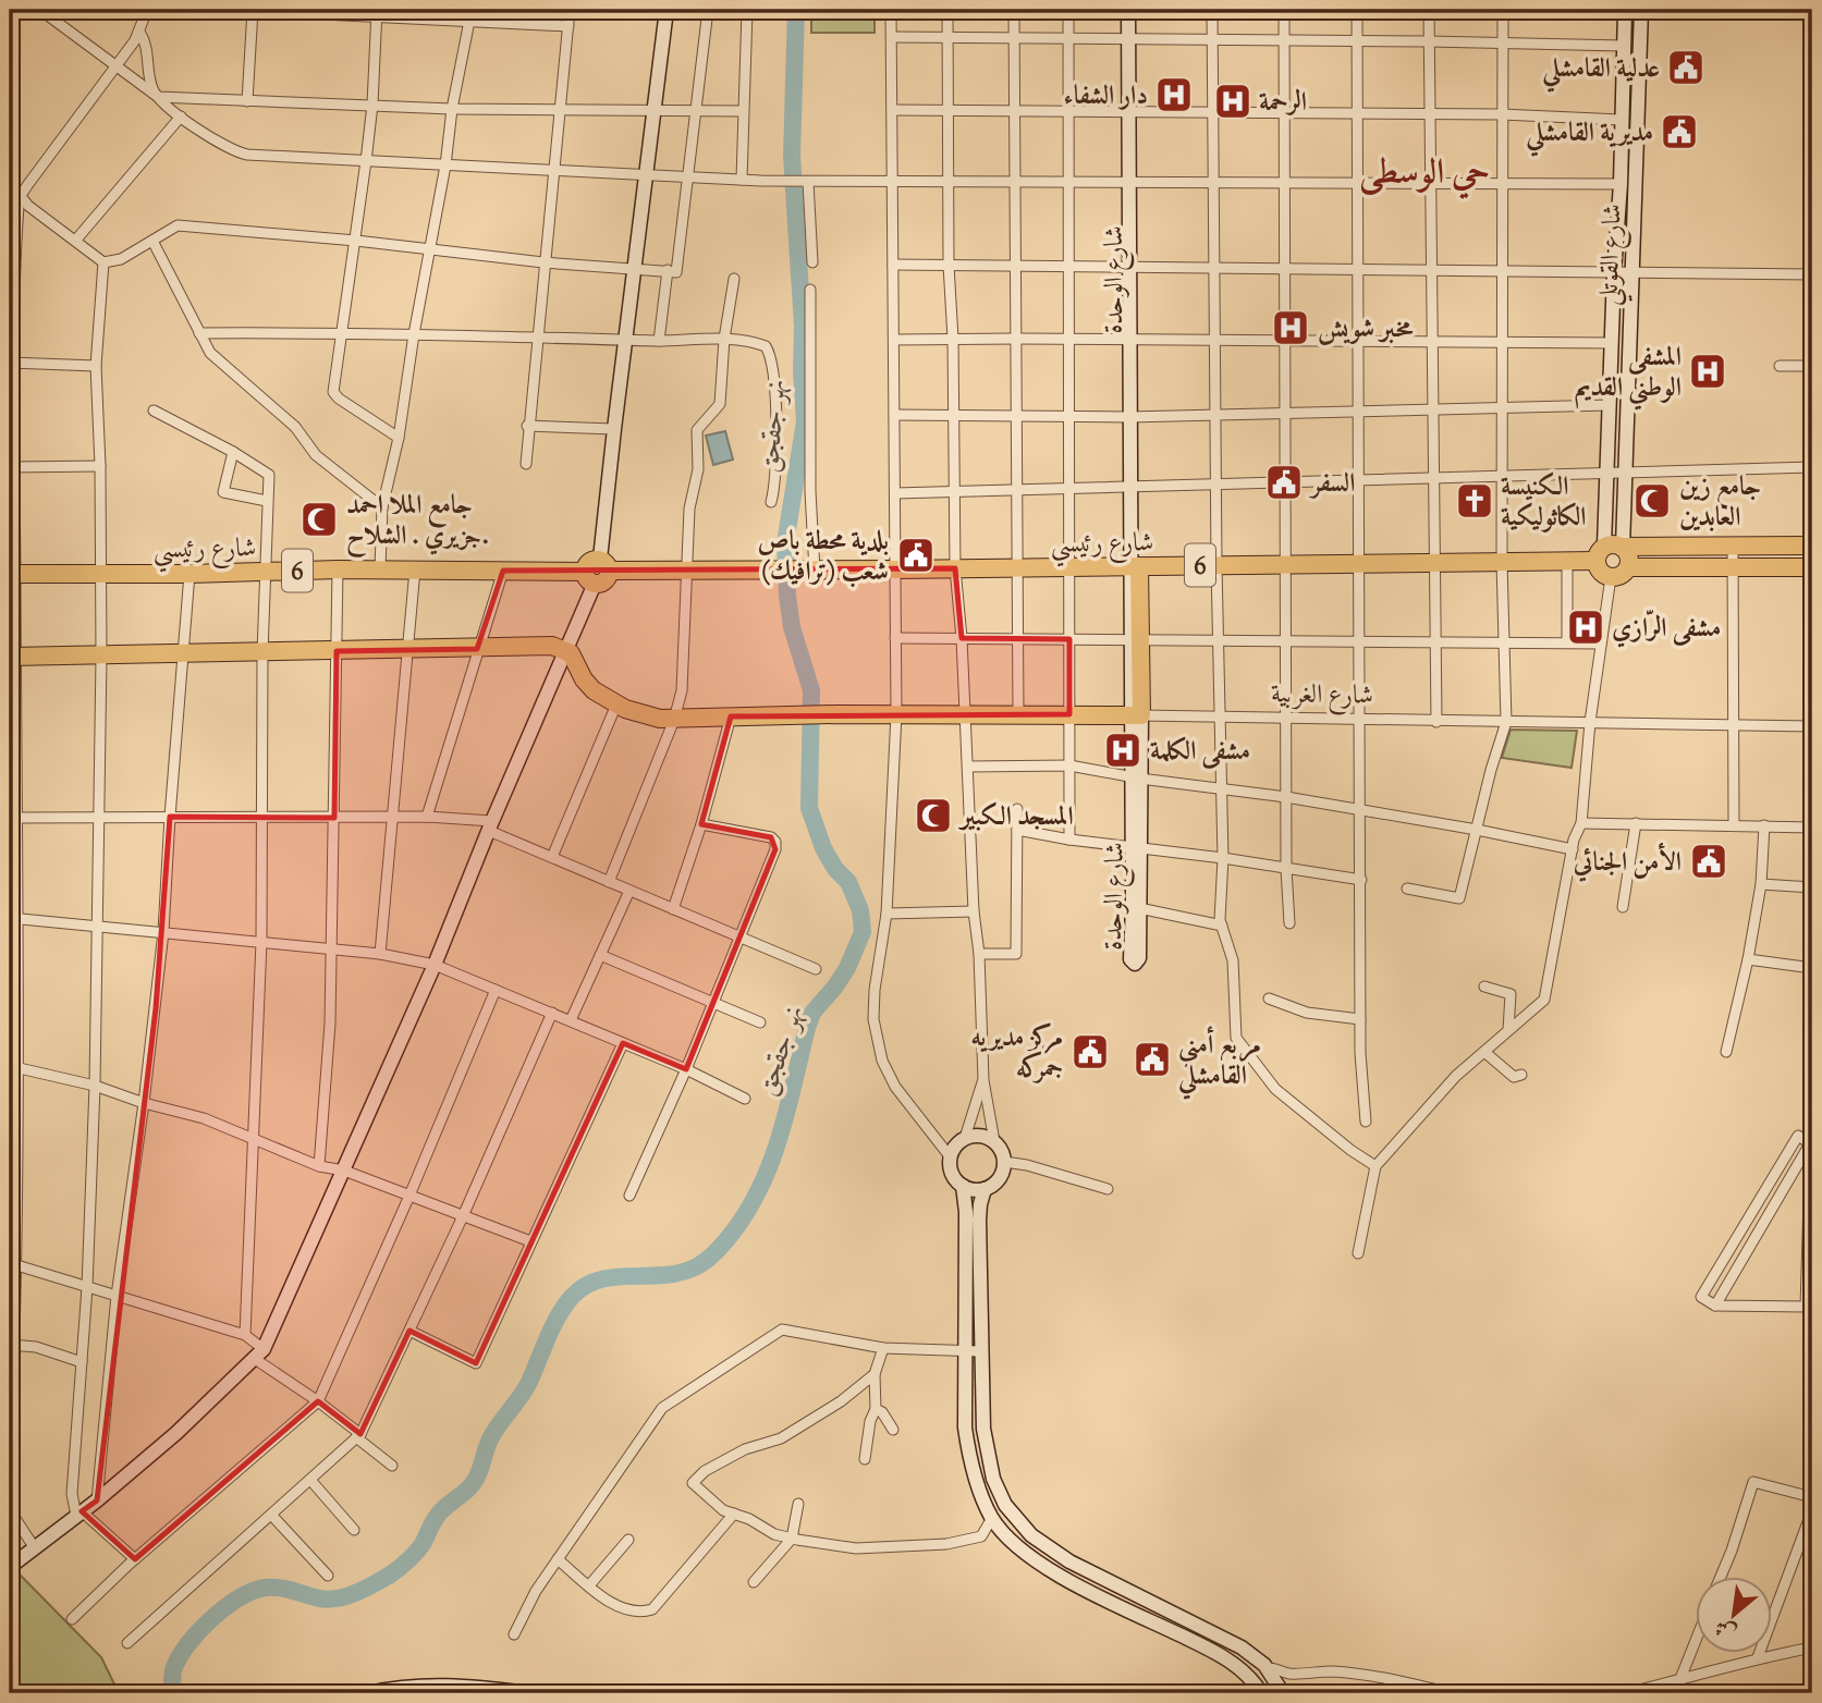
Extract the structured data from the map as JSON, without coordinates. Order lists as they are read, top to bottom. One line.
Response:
{"streets":{"highway":["شارع الوحدة","شارع رئيسي","6","شارع الغربية"],"street":["شارع القوتلي"]},"crossings":[["شارع القوتلي","شارع رئيسي"],["شارع القوتلي","6"],["شارع الوحدة","شارع رئيسي"],["شارع الوحدة","شارع الغربية"],["شارع رئيسي","6"]],"districts":["حي الوسطى"],"water":["نهر جقجق"],"places":{"public building":["عدلية القامشلي","مديرية القامشلي","السفر","بلدية محطة باص شعب (ترافيك)","الأمن الجنائي","مركز مديريه جمركه","مربع أمني القامشلي"],"hospital":["دار الشفاء","الرحمة","مخبر شويش","المشفى الوطني القديم","مشفى الرّازي","مشفى الكلمة"],"church":["الكنيسة الكاثوليكية"],"mosque":["جامع زين العابدين","جامع الملا احمد جزيري . الشلاح.","المسجد الكبير"]},"north":"bottom left"}
